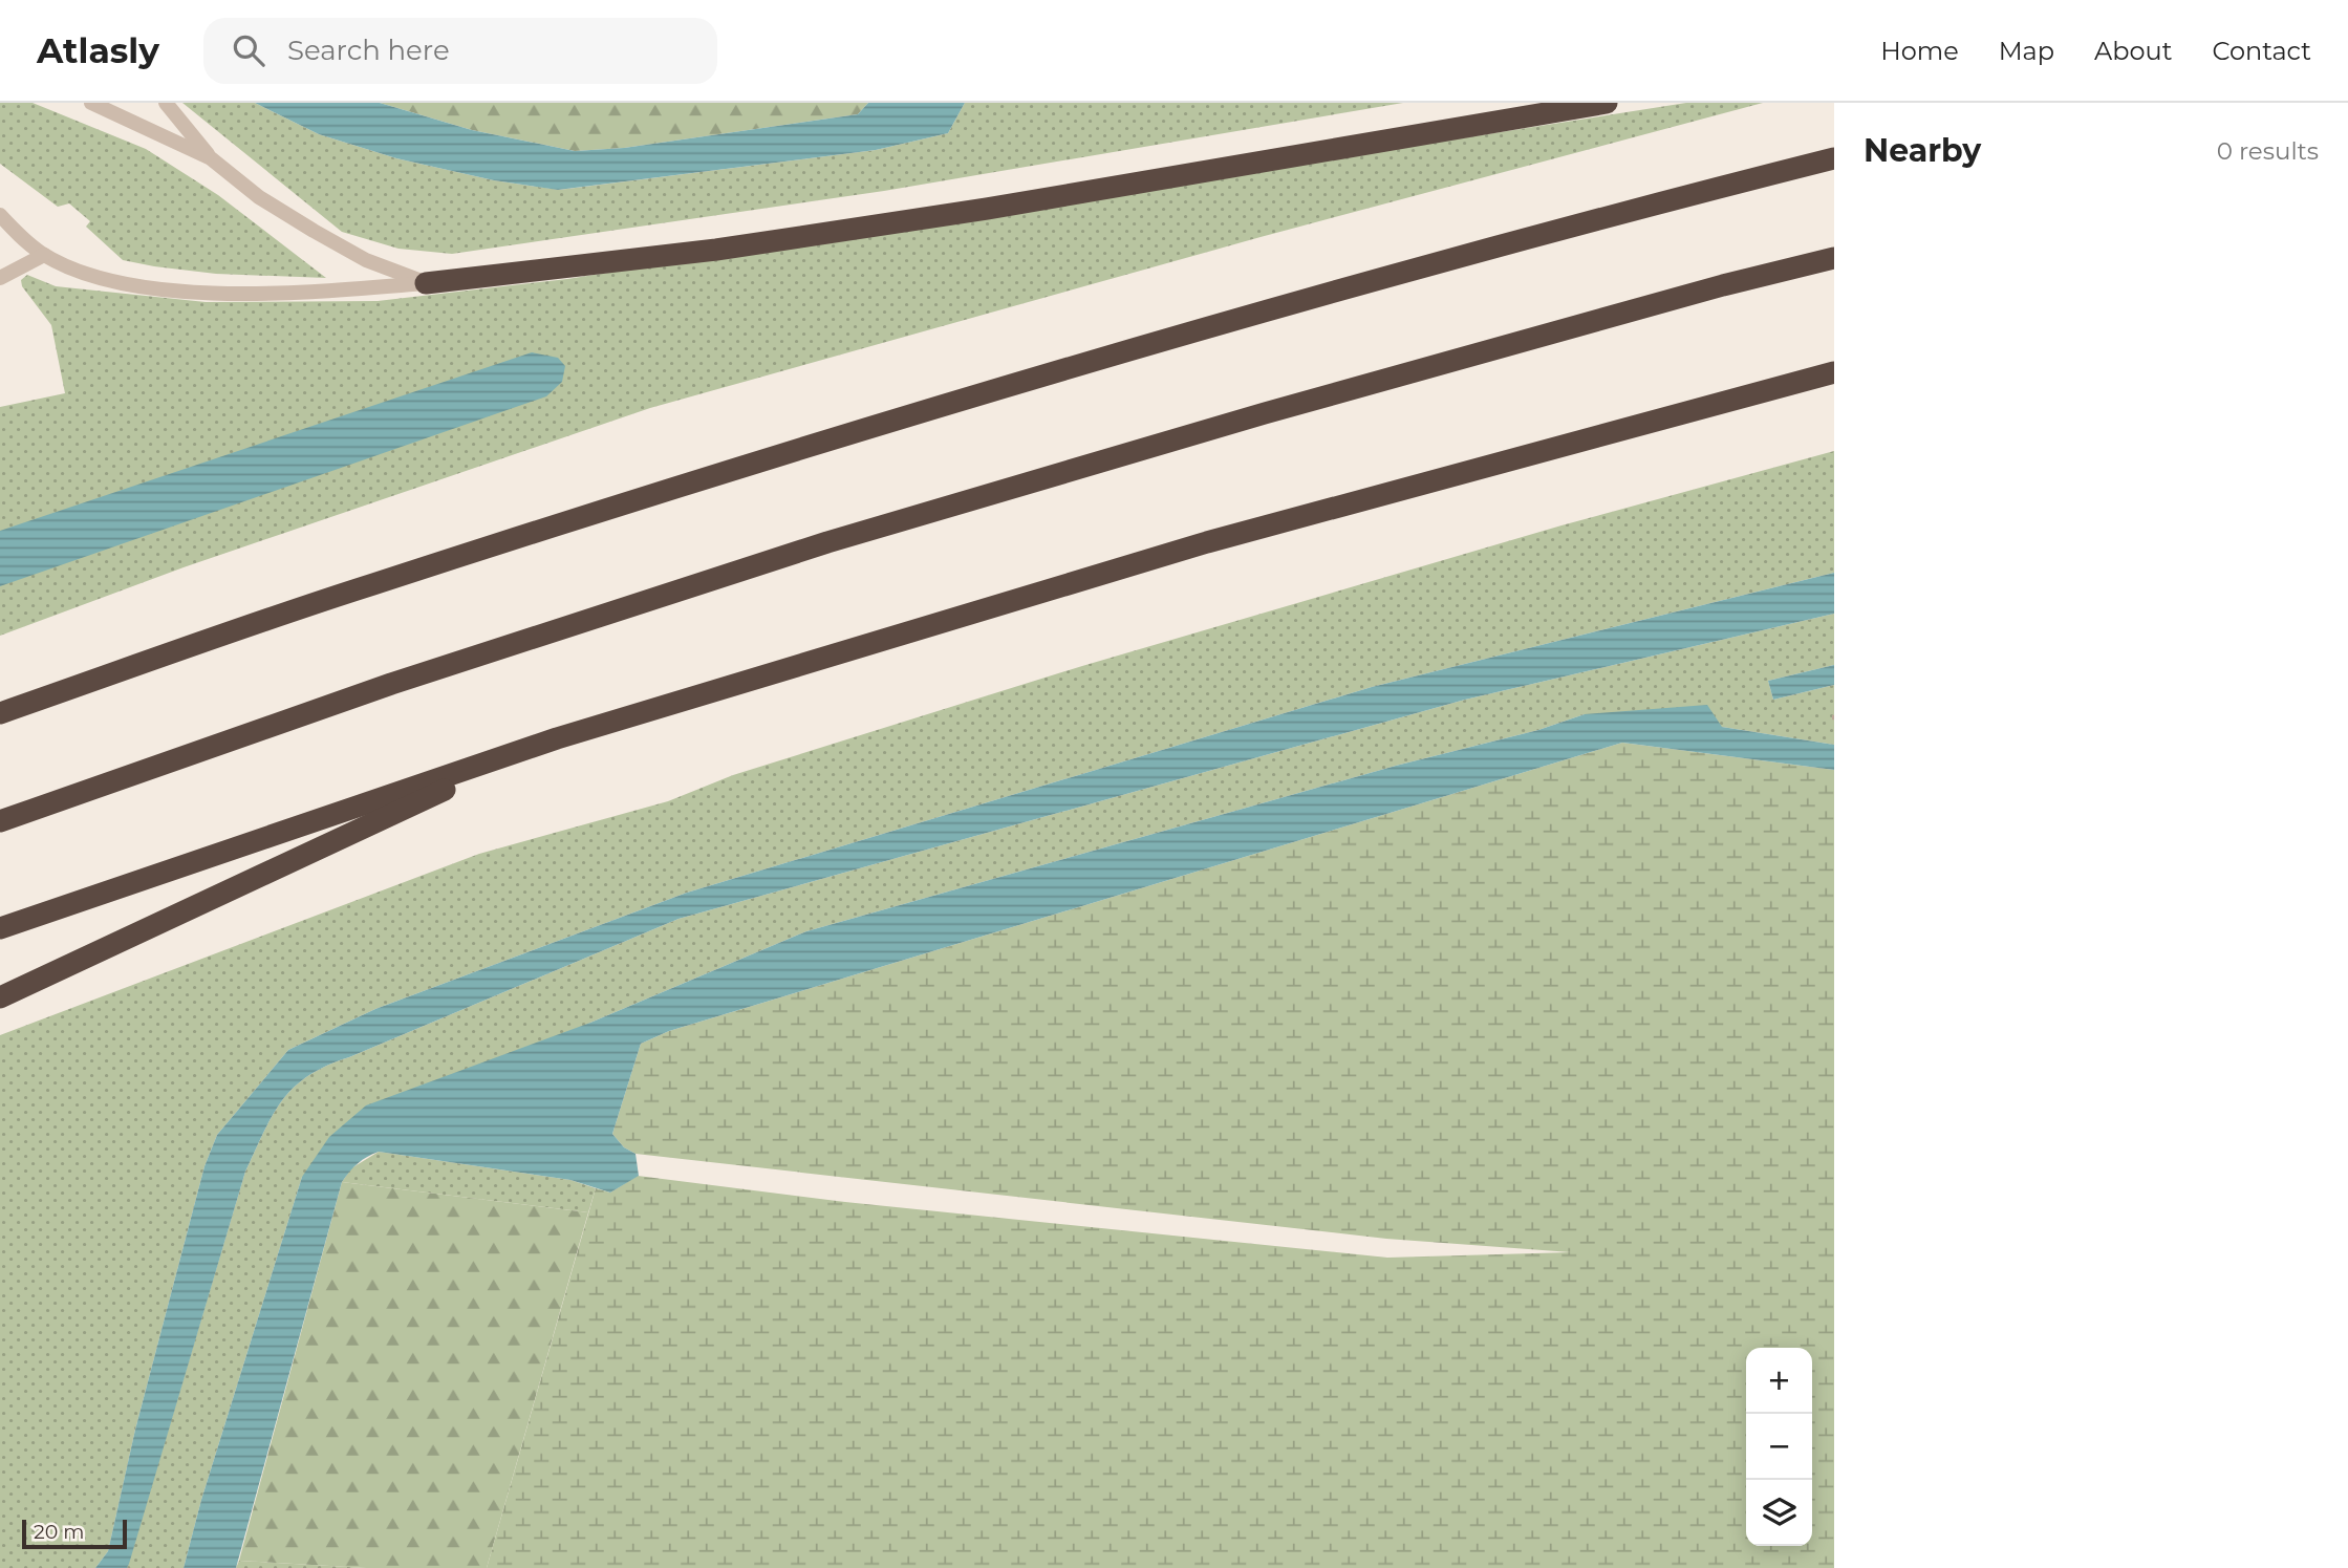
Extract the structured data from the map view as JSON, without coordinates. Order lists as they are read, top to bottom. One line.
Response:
{"scale_bar":"20 m","page":{"header":"Atlasly","search":"Search here","nav":["Home","Map","About","Contact"],"heading":["Nearby","0 results"],"map_buttons":["+","−"],"scale":"20 m"}}
